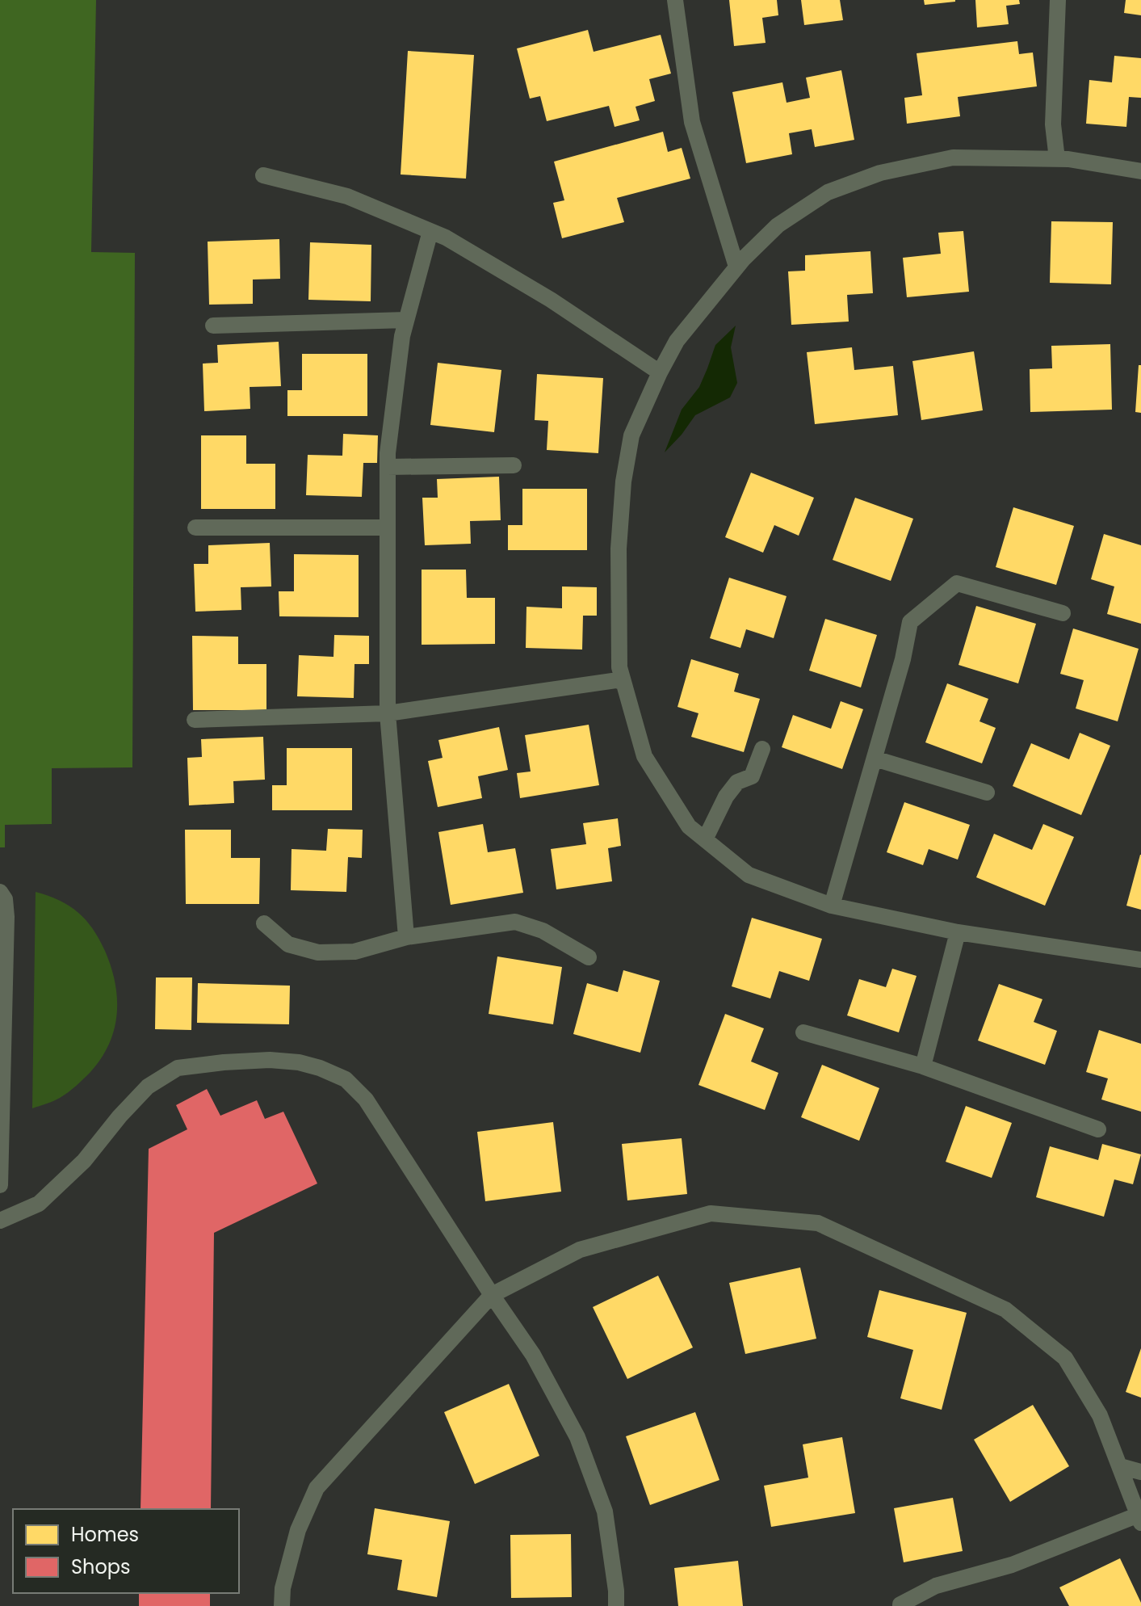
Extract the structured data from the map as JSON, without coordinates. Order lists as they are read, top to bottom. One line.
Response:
{"legend":["Homes","Shops"]}
